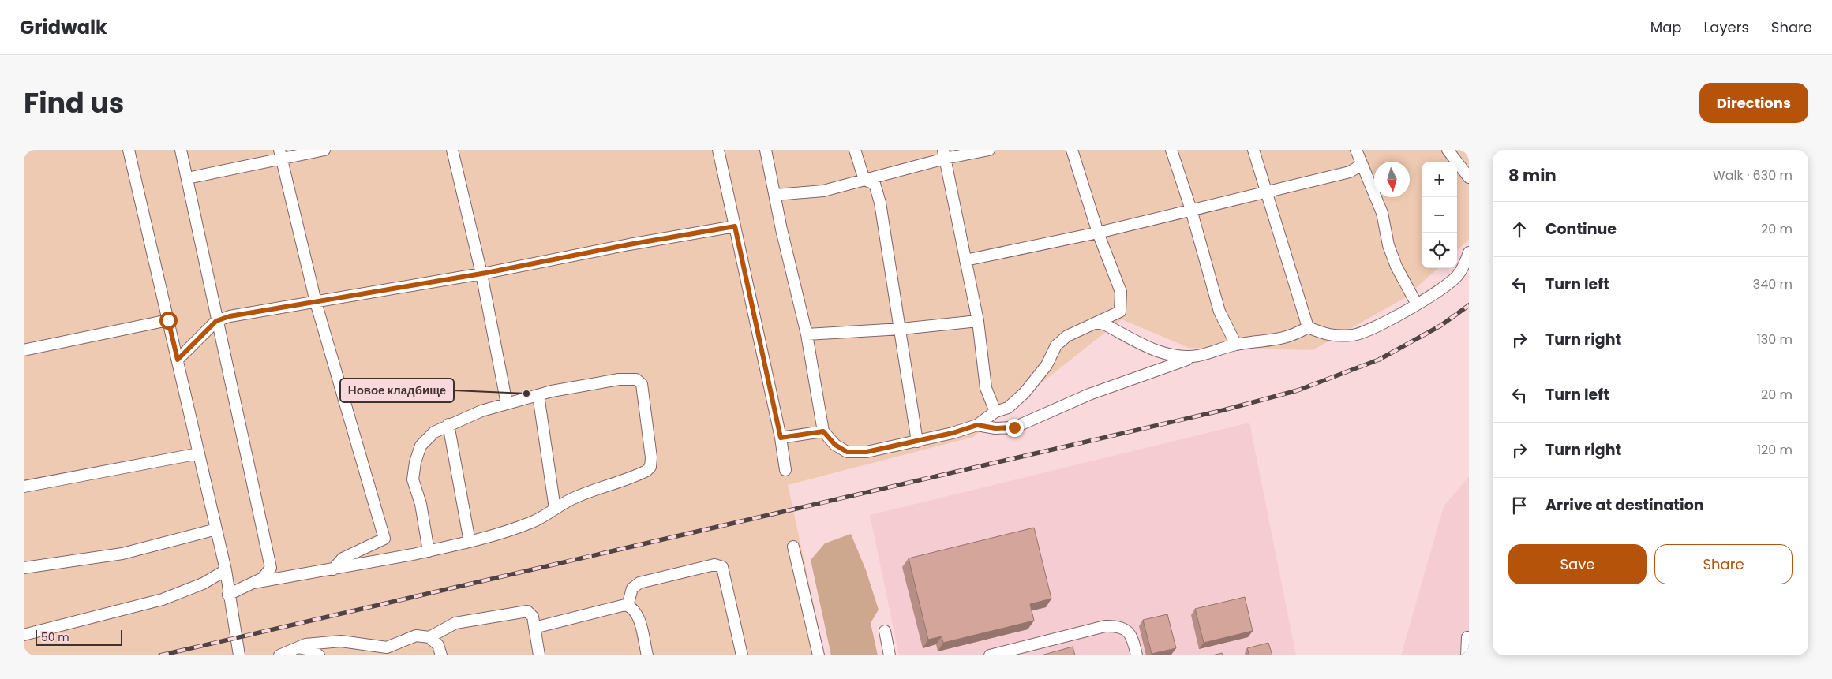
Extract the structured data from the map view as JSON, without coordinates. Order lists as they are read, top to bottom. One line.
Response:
{"places":["Новое кладбище"],"scale_bar":"50 m","north":"bottom","page":{"header":"Gridwalk","nav":["Map","Layers","Share"],"title":"Find us","buttons":["Directions",["Save","Share"]],"heading":["8 min","Walk · 630 m"],"map_buttons":["+","−"],"list":[["Continue","20 m"],["Turn left","340 m"],["Turn right","130 m"],["Turn left","20 m"],["Turn right","120 m"],"Arrive at destination"],"scale":"50 m"}}
